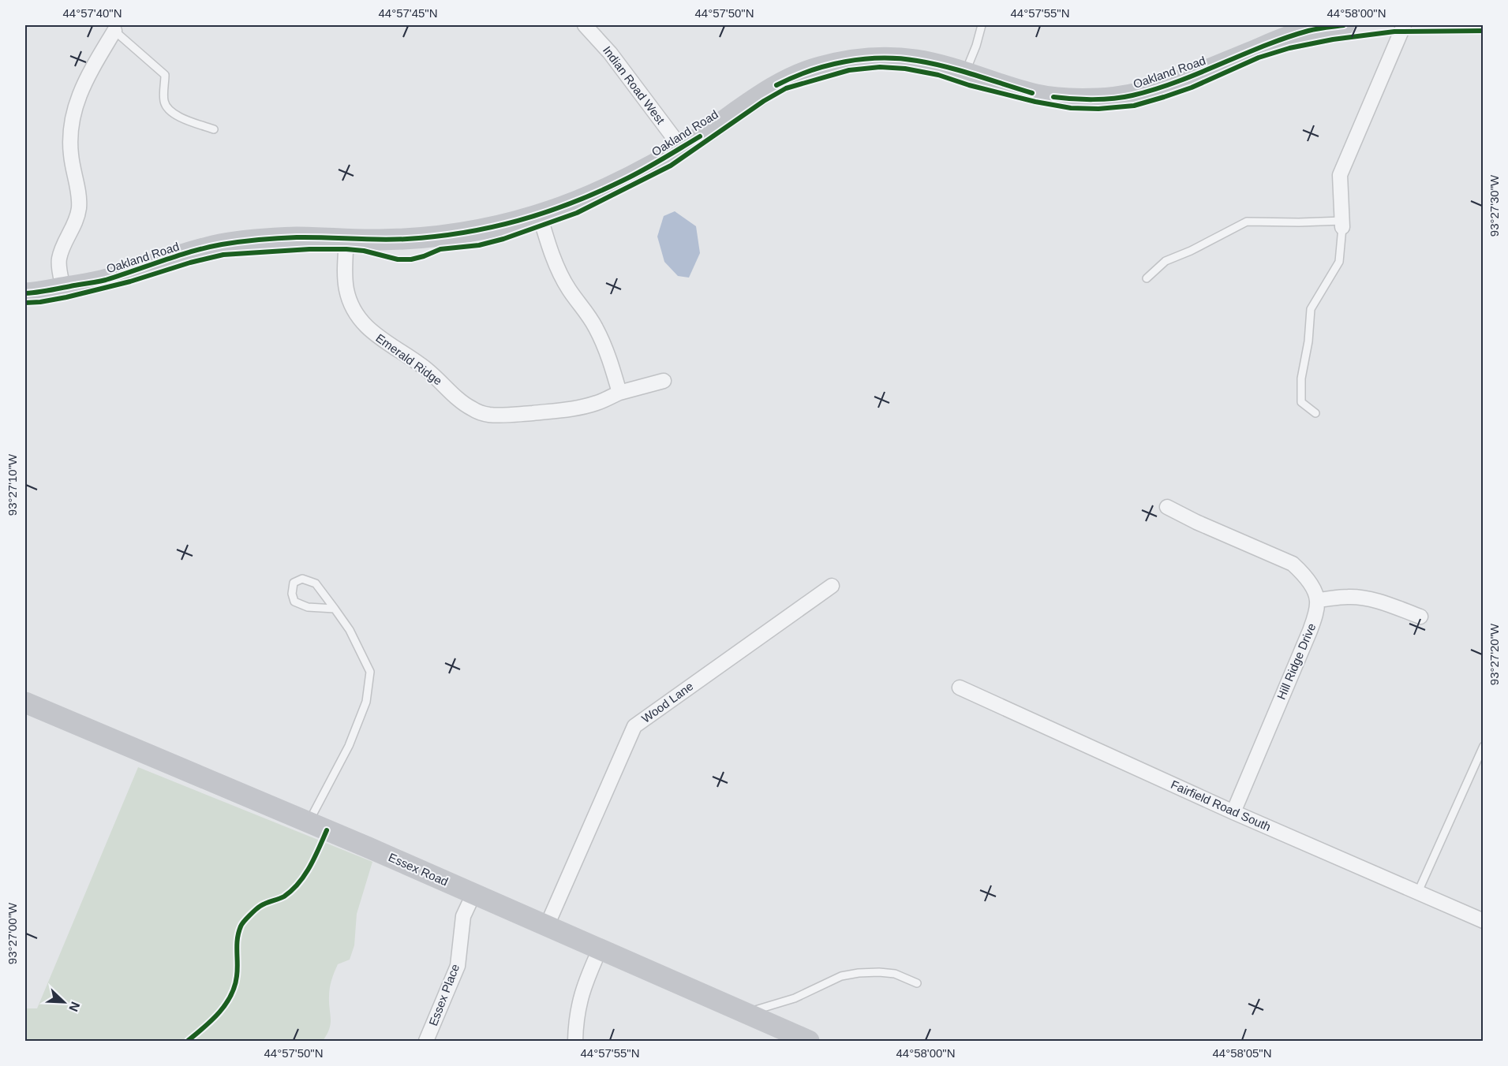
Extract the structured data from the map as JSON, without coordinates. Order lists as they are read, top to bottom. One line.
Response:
{"streets":{"street":["Oakland Road","Indian Road West","Emerald Ridge","Hill Ridge Drive","Wood Lane","Fairfield Road South","Essex Road","Essex Place"]},"crossings":[["Oakland Road","Indian Road West"],["Oakland Road","Emerald Ridge"],["Hill Ridge Drive","Fairfield Road South"],["Wood Lane","Essex Road"],["Essex Road","Essex Place"]],"north":"bottom right","coordinates":["44°57'40\"N","44°57'45\"N","44°57'50\"N","44°57'55\"N","44°58'00\"N","93°27'30\"W","93°27'10\"W","93°27'20\"W","93°27'00\"W","44°58'05\"N"]}
